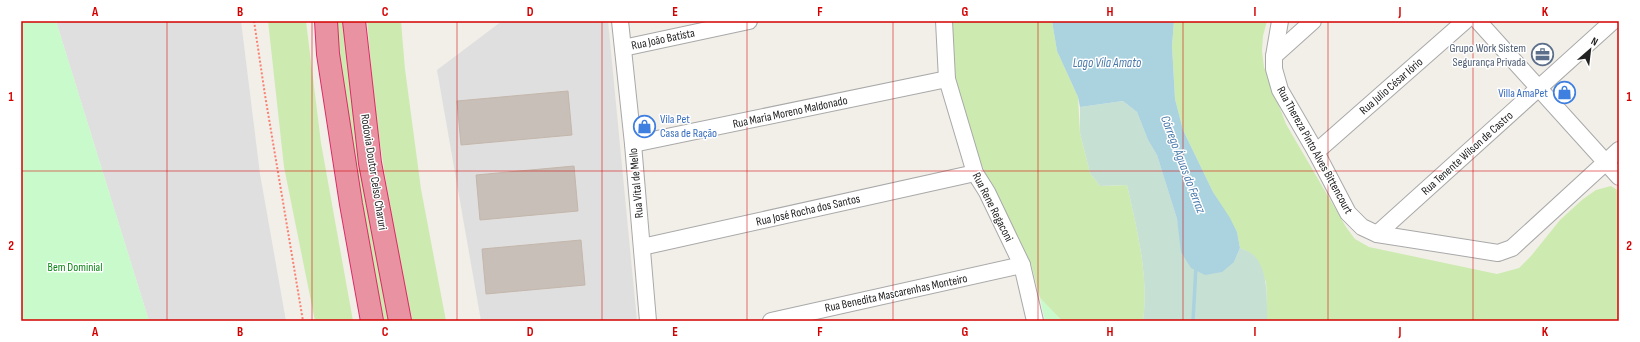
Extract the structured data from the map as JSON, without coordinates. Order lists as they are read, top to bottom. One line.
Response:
{"streets":{"highway":["Rodovia Doutor Celso Charuri"],"street":["Rua João Batista","Rua Julio César Iório","Rua Maria Moreno Maldonado","Rua Thereza Pinto Alves Bittencourt","Rua Tenente Wilson de Castro","Rua Vital de Mello","Rua Rene Regaconi","Rua José Rocha dos Santos","Rua Benedita Mascarenhas Monteiro"]},"crossings":[["Rua João Batista","Rua Vital de Mello"],["Rua Julio César Iório","Rua Thereza Pinto Alves Bittencourt"],["Rua Maria Moreno Maldonado","Rua Vital de Mello"],["Rua Maria Moreno Maldonado","Rua Rene Regaconi"],["Rua Thereza Pinto Alves Bittencourt","Rua Tenente Wilson de Castro"],["Rua Vital de Mello","Rua José Rocha dos Santos"],["Rua Rene Regaconi","Rua José Rocha dos Santos"],["Rua Rene Regaconi","Rua Benedita Mascarenhas Monteiro"]],"water":["Lago Vila Amato","Córrego Águas do Ferraz"],"parks":["Bem Dominial"],"places":{"office":["Grupo Work Sistem Segurança Privada"],"shop":["Villa AmaPet","Vila Pet Casa de Ração"]},"north":"top right","grid":{"columns":["A","B","C","D","E","F","G","H","I","J","K"],"rows":["1","2"]}}
